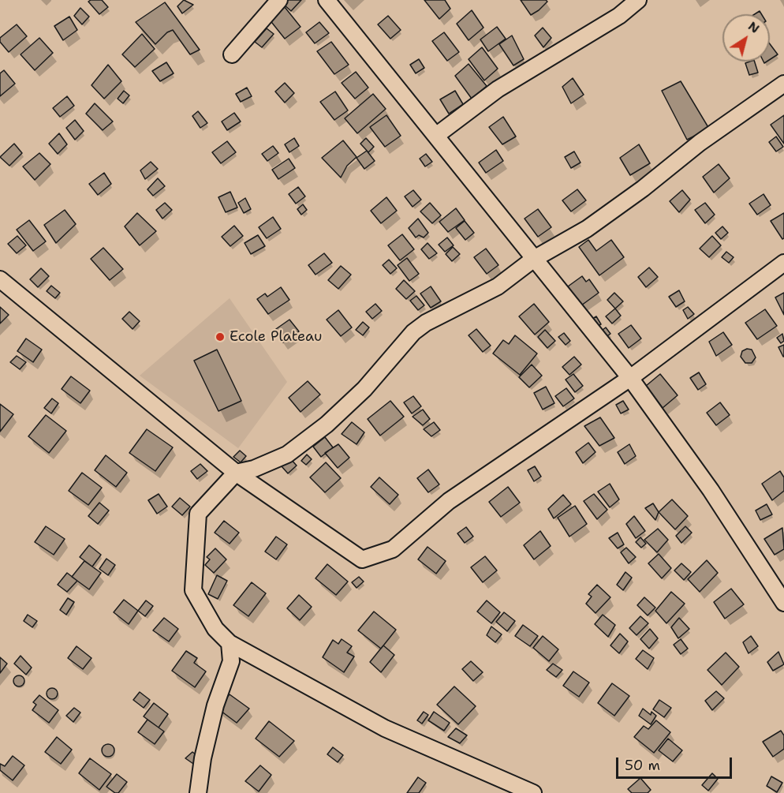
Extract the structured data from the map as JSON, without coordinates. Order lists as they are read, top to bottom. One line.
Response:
{"places":["Ecole Plateau"],"scale_bar":"50 m","north":"top right"}
